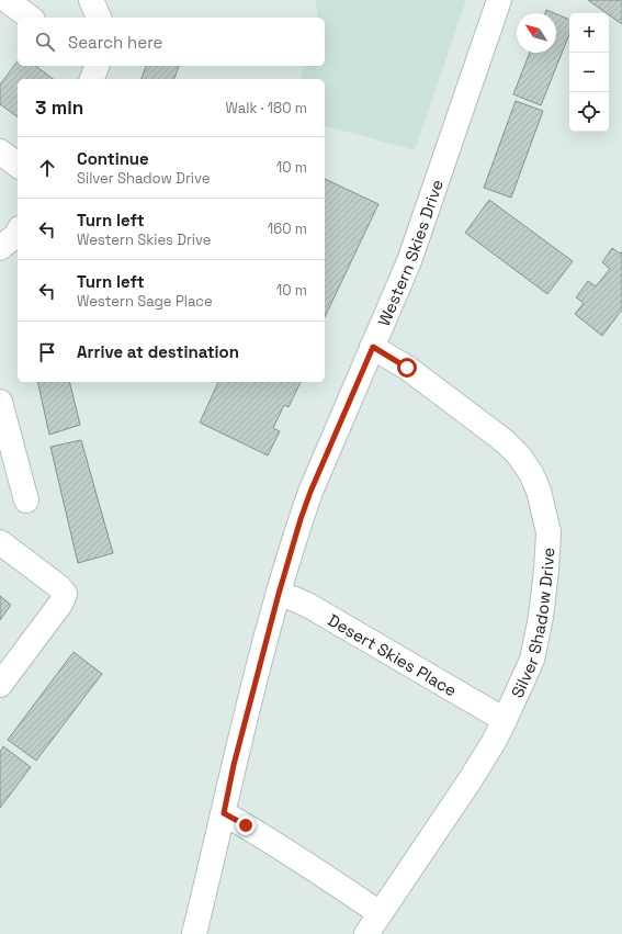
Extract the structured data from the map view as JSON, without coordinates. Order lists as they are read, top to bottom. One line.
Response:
{"streets":{"street":["Western Skies Drive","Silver Shadow Drive","Desert Skies Place"]},"crossings":[["Western Skies Drive","Silver Shadow Drive"],["Western Skies Drive","Desert Skies Place"],["Silver Shadow Drive","Desert Skies Place"]],"north":"top left","page":{"map_buttons":["+","−"],"search":"Search here","heading":["3 min","Walk · 180 m"],"list":[["Continue","Silver Shadow Drive","10 m"],["Turn left","Western Skies Drive","160 m"],["Turn left","Western Sage Place","10 m"],"Arrive at destination"]}}
